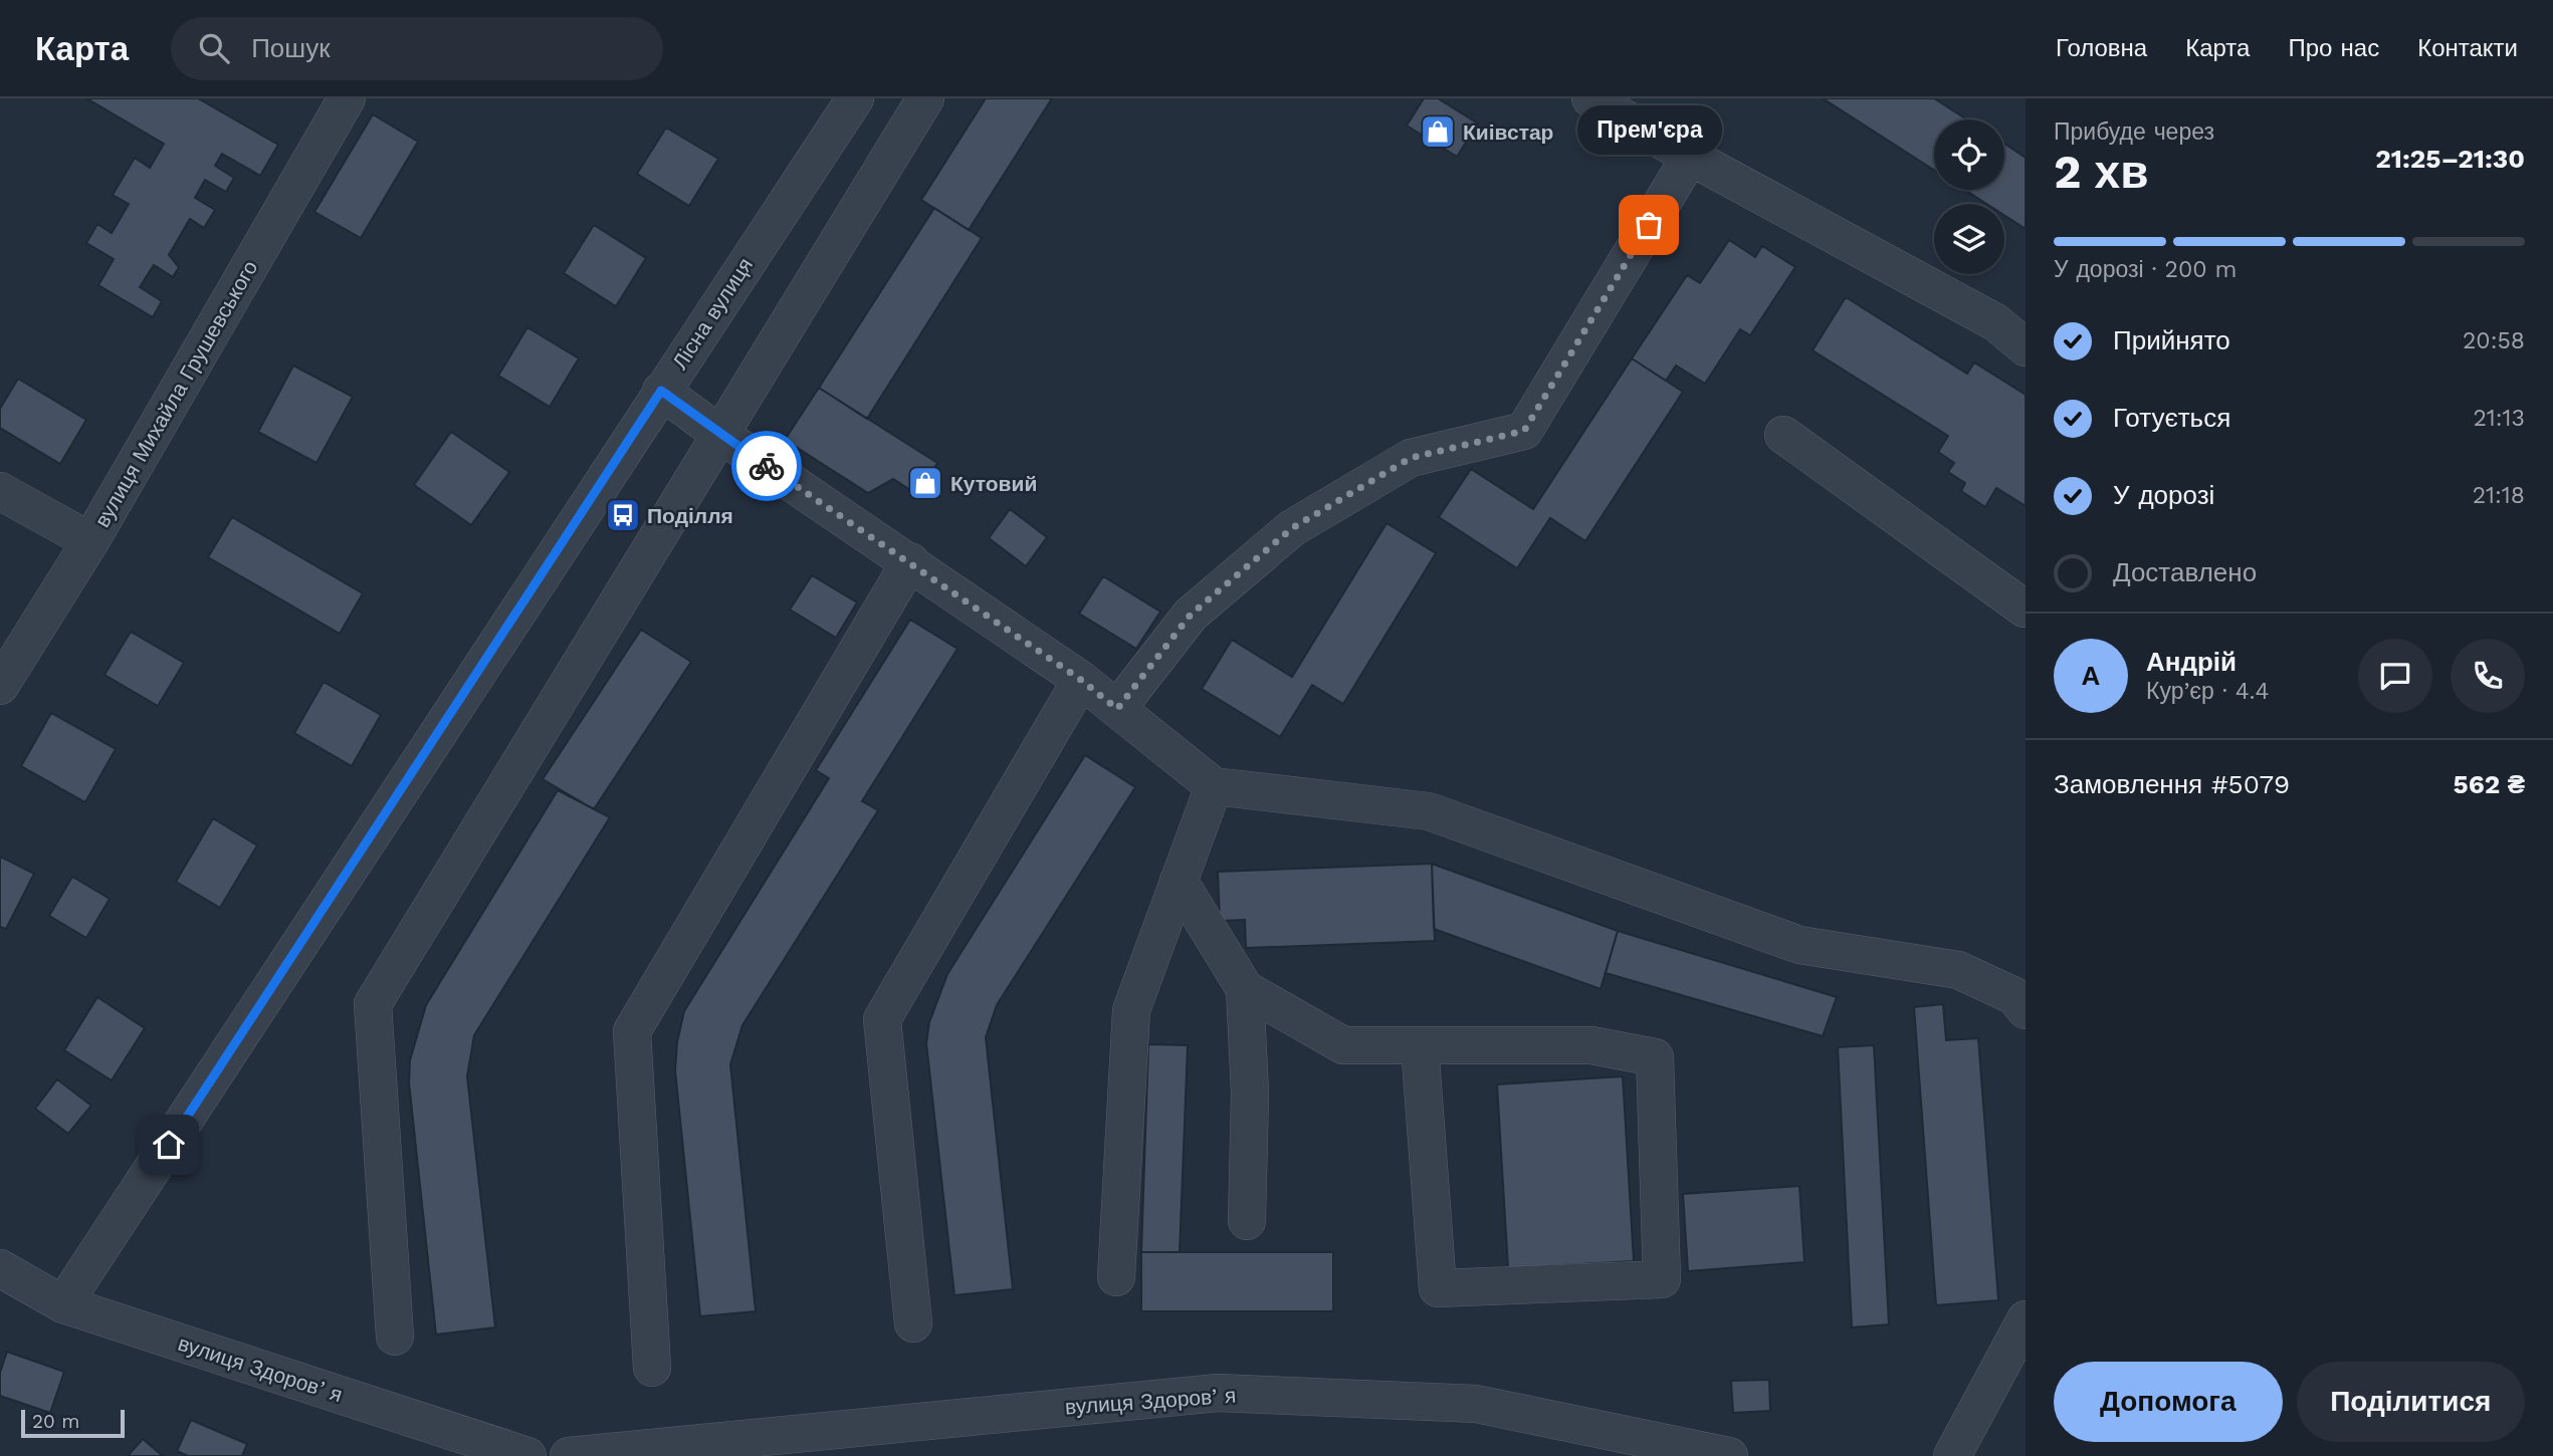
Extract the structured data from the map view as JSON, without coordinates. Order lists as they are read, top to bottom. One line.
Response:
{"streets":{"street":["Лісна вулиця","вулиця Михайла Грушевського","вулиця Здоровʼя"]},"crossings":[["Лісна вулиця","вулиця Здоровʼя"]],"places":{"shop":["Киівстар","Кутовий"],"other":["Прем'єра"],"bus stop":["Поділля"]},"scale_bar":"20 m","page":{"header":"Карта","search":"Пошук","nav":["Головна","Карта","Про нас","Контакти"],"heading":["2 хв","Прибуде через","21:25–21:30"],"panel":["Андрій","Кур’єр · 4.4","Замовлення #5079","562 ₴"],"bubble":"Прем'єра","bar":"У дорозі · 200 m","list":[["Прийнято","20:58"],["Готується","21:13"],["У дорозі","21:18"],"Доставлено"],"round":"А","buttons":["Допомога","Поділитися"],"scale":"20 m"}}
